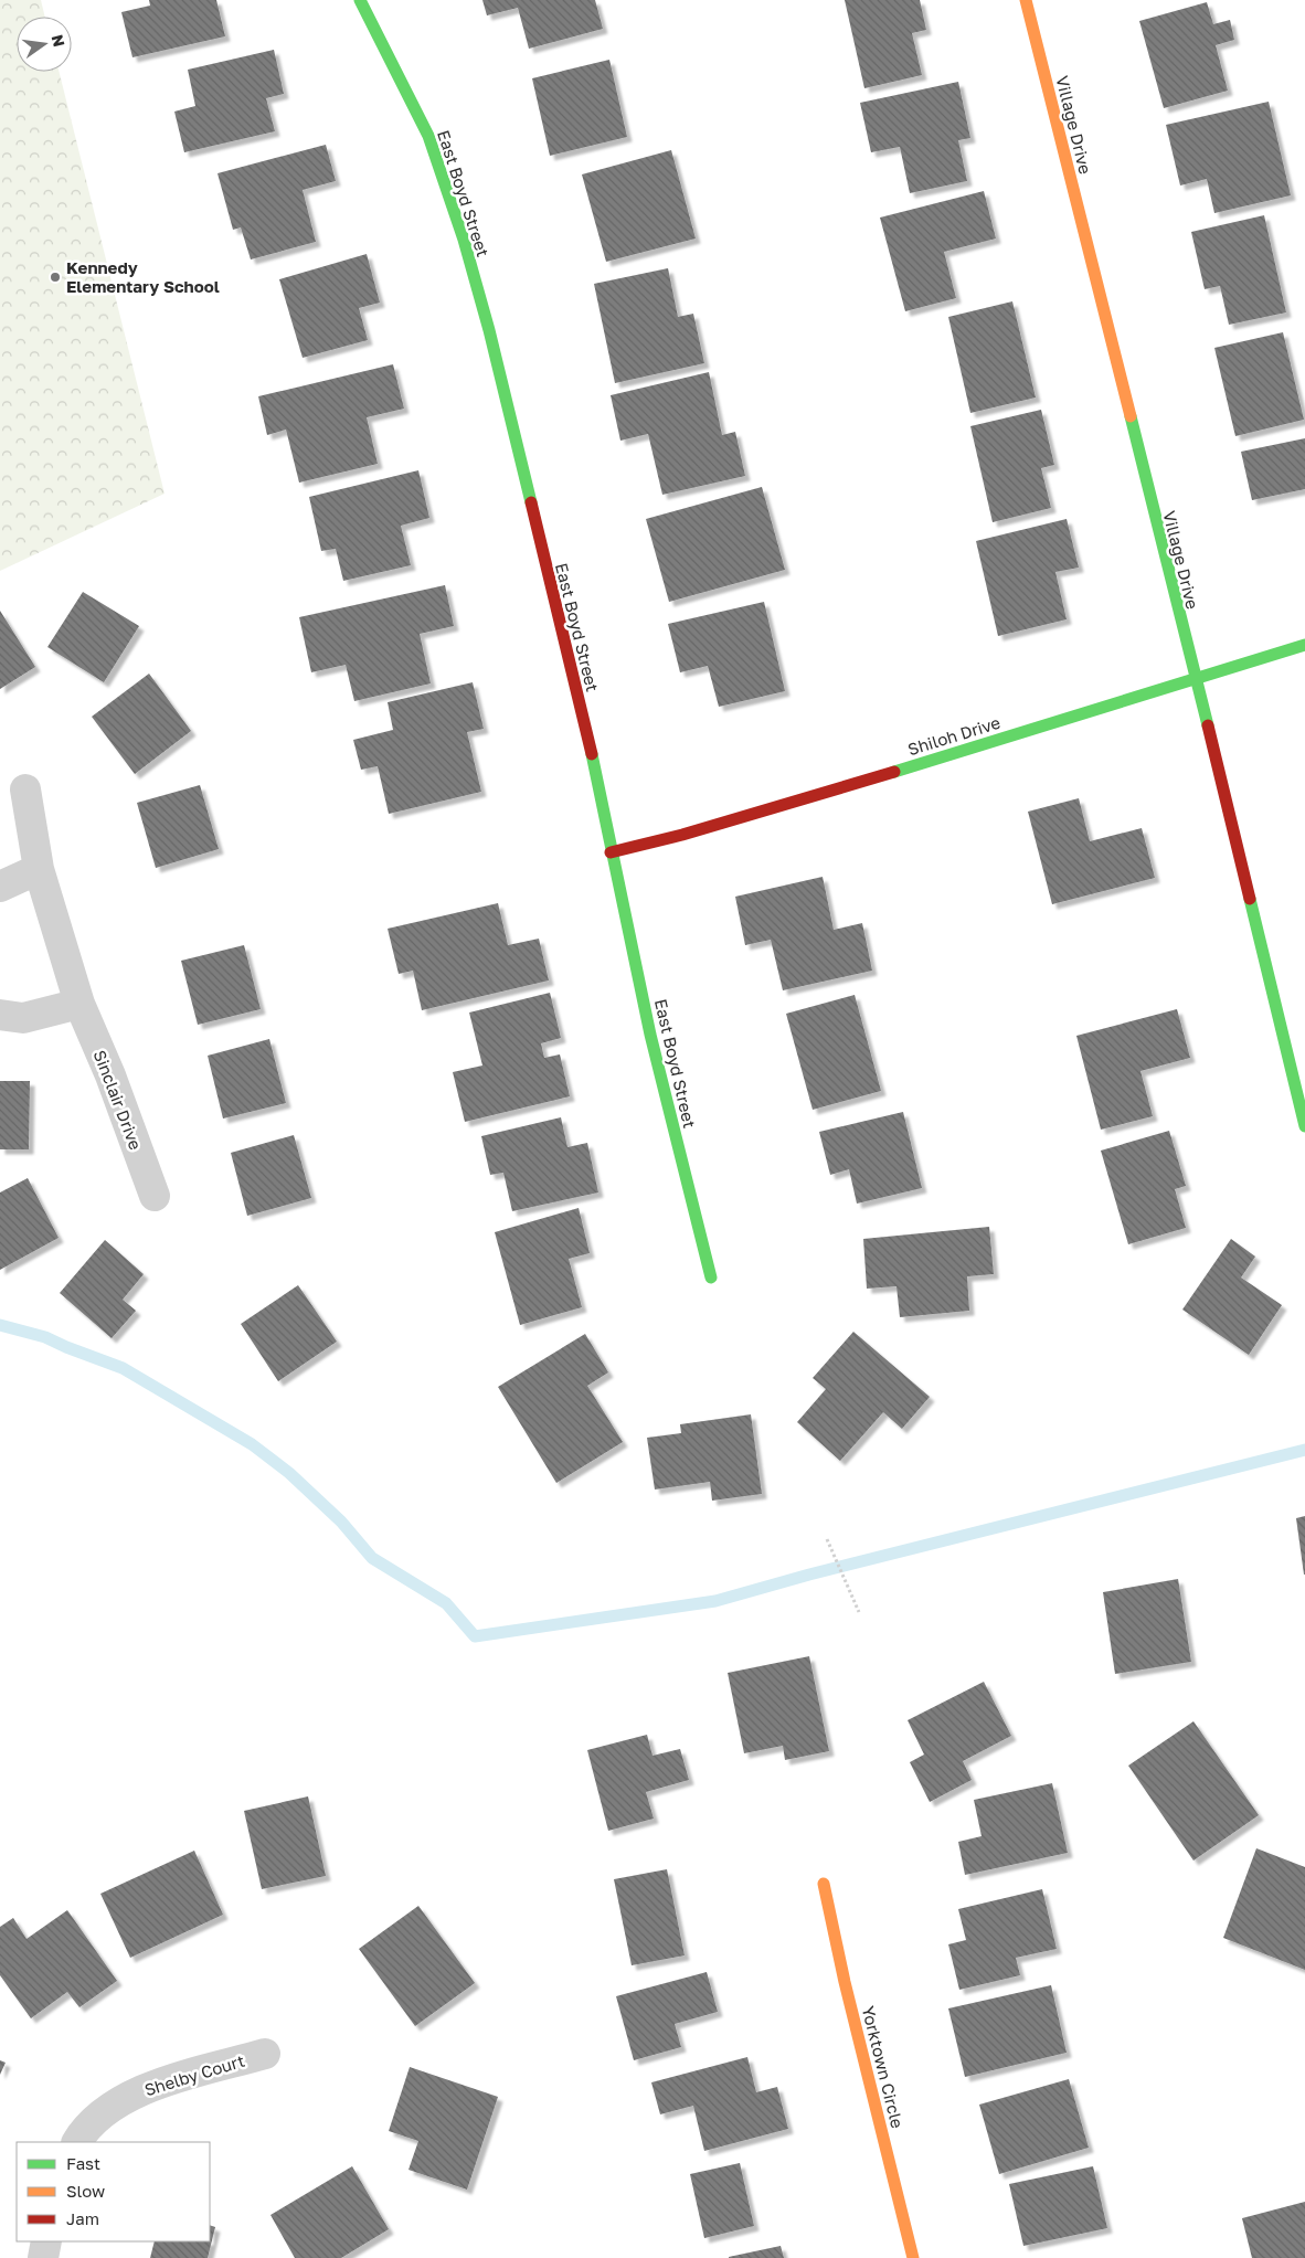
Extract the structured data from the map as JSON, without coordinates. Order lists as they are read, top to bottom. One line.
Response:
{"streets":{"street":["Village Drive","East Boyd Street","Shiloh Drive","Sinclair Drive","Yorktown Circle","Shelby Court"]},"crossings":[["Village Drive","Shiloh Drive"],["East Boyd Street","Shiloh Drive"]],"places":["Kennedy Elementary School"],"legend":["Fast","Slow","Jam"],"north":"right"}
